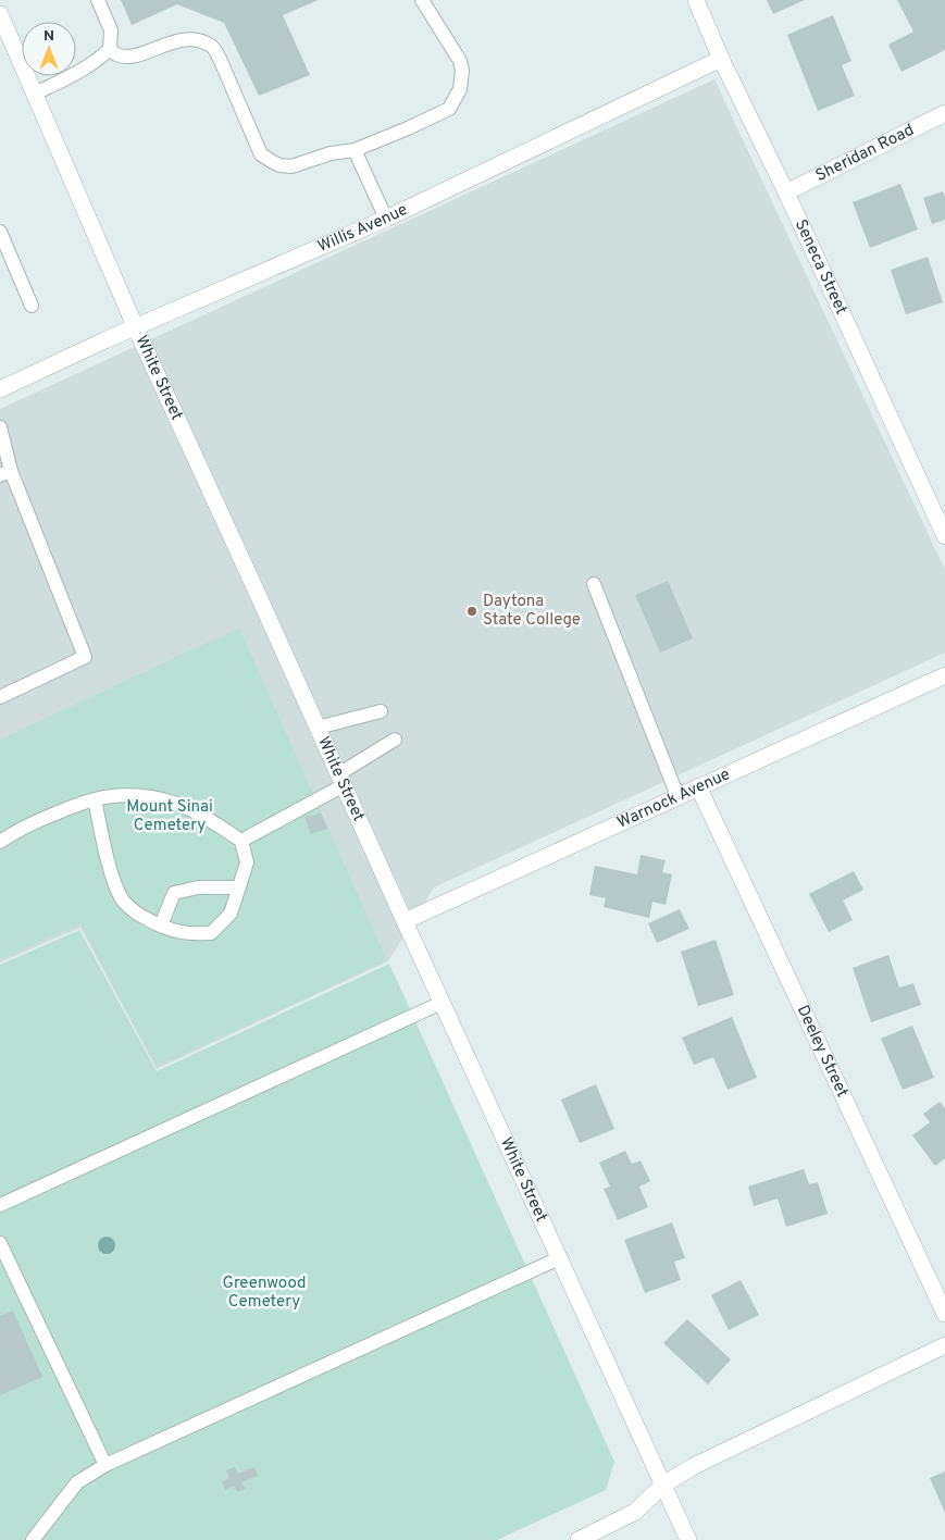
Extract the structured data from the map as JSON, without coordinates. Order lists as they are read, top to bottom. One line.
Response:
{"streets":{"street":["Sheridan Road","Willis Avenue","Seneca Street","White Street","Warnock Avenue","Deeley Street"]},"crossings":[["Sheridan Road","Seneca Street"],["Willis Avenue","Seneca Street"],["Willis Avenue","White Street"],["White Street","Warnock Avenue"],["Warnock Avenue","Deeley Street"]],"parks":["Mount Sinai Cemetery","Greenwood Cemetery"],"places":["Daytona State College"],"north":"top"}
